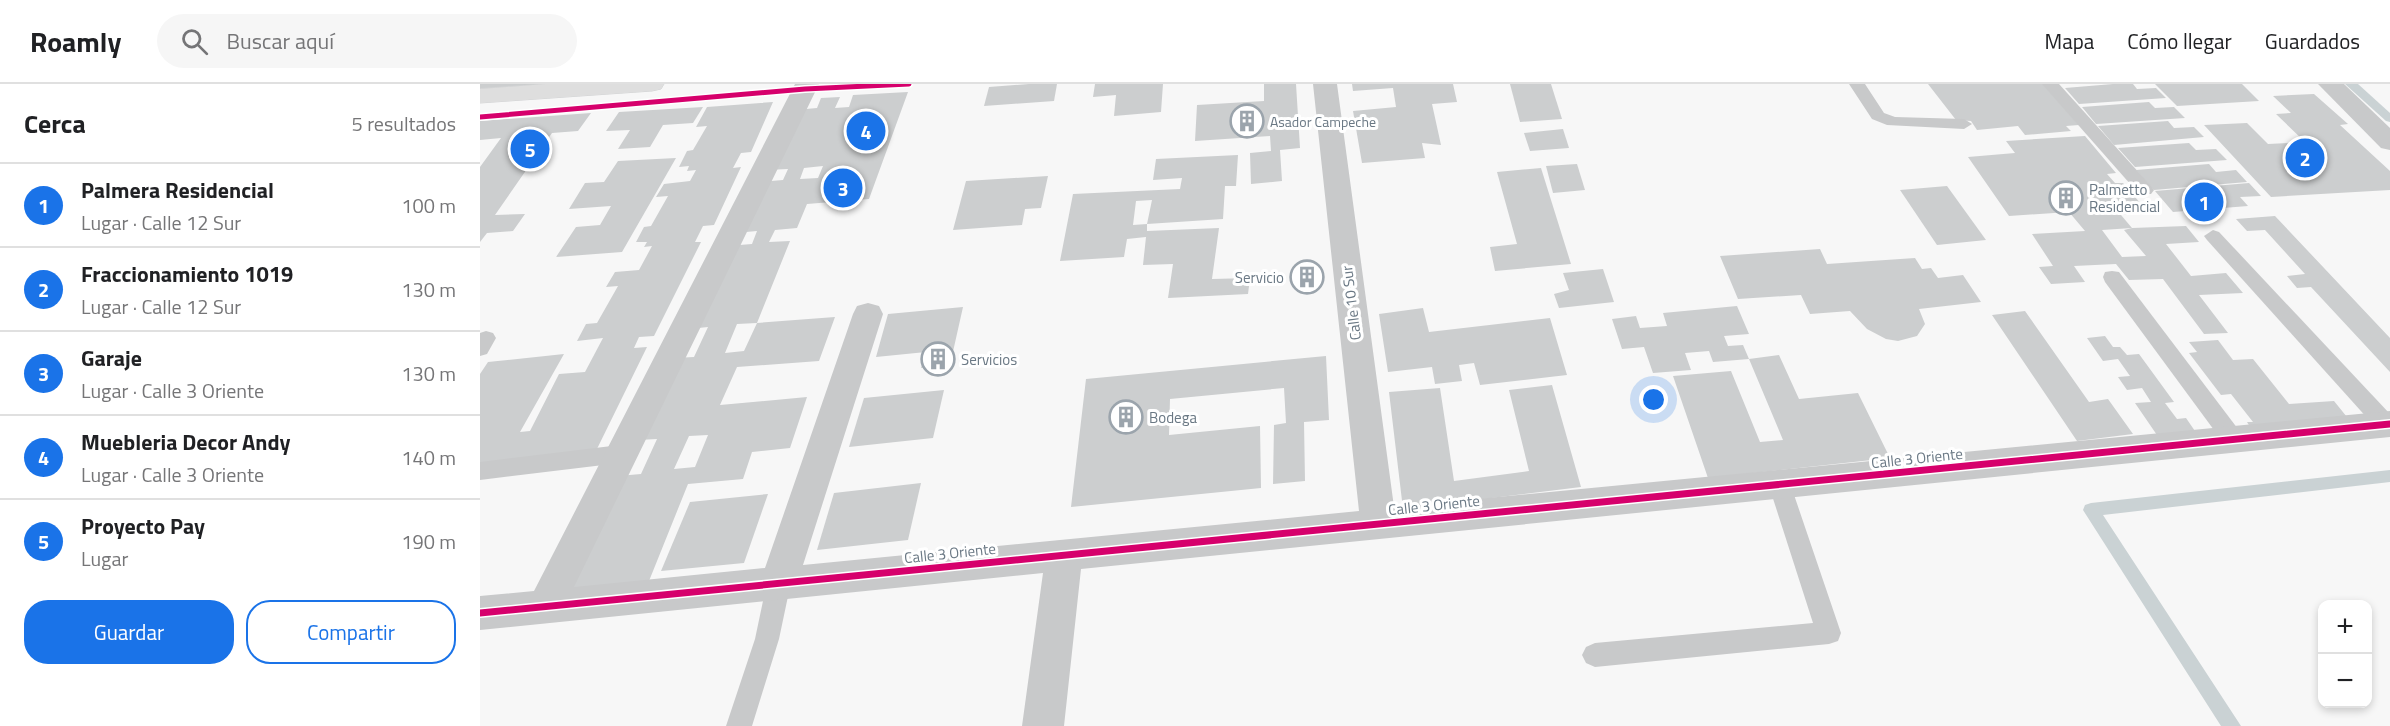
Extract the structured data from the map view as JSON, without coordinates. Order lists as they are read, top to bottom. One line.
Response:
{"streets":{"street":["Calle 10 Sur","Calle 3 Oriente"]},"crossings":[["Calle 10 Sur","Calle 3 Oriente"]],"places":{"building":["Asador Campeche","Palmetto Residencial","Servicio","Servicios","Bodega"]},"page":{"header":"Roamly","search":"Buscar aquí","nav":["Mapa","Cómo llegar","Guardados"],"heading":["Cerca","5 resultados"],"pins":["4","5","2","3","1"],"list":[{"mark":"1","name":"Palmera Residencial","note":"Lugar · Calle 12 Sur","value":"100 m"},{"mark":"2","name":"Fraccionamiento 1019","note":"Lugar · Calle 12 Sur","value":"130 m"},{"mark":"3","name":"Garaje","note":"Lugar · Calle 3 Oriente","value":"130 m"},{"mark":"4","name":"Muebleria Decor Andy","note":"Lugar · Calle 3 Oriente","value":"140 m"},{"mark":"5","name":"Proyecto Pay","note":"Lugar","value":"190 m"}],"buttons":["Guardar","Compartir"],"map_buttons":["+","−"]}}
